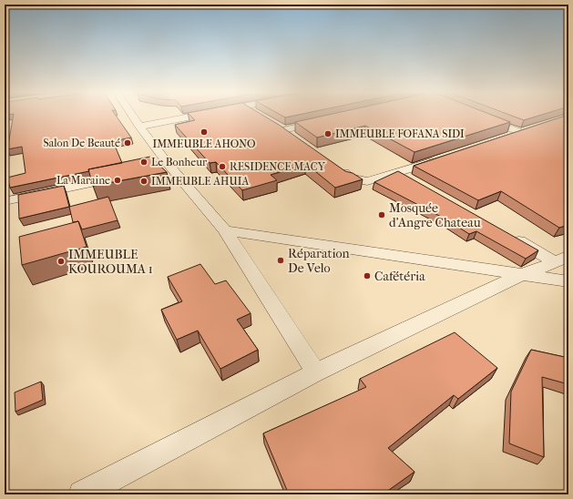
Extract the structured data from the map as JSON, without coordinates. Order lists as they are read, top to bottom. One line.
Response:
{"places":["IMMEUBLE AHONO","IMMEUBLE FOFANA SIDI","Salon De Beauté","Le Bonheur","RESIDENCE MACY","La Maraine","IMMEUBLE AHUIA","Mosquée d'Angre Chateau","Réparation De Velo","IMMEUBLE KOUROUMA 1","Cafétéria"]}
